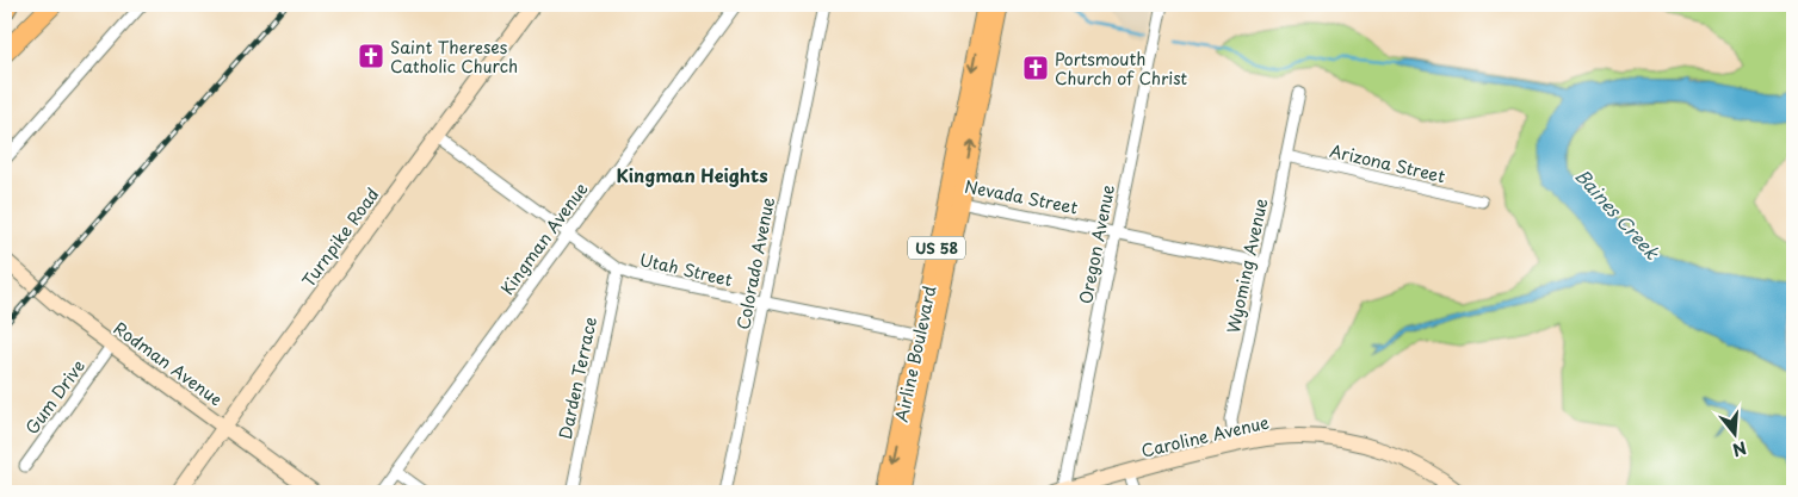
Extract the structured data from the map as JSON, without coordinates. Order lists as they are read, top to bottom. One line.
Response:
{"streets":{"main road":["US 58","Airline Boulevard"],"street":["Arizona Street","Nevada Street","Turnpike Road","Kingman Avenue","Oregon Avenue","Colorado Avenue","Wyoming Avenue","Utah Street","Rodman Avenue","Darden Terrace","Gum Drive","Caroline Avenue"]},"crossings":[["Arizona Street","Wyoming Avenue"],["Nevada Street","Oregon Avenue"],["Nevada Street","Wyoming Avenue"],["Nevada Street","Airline Boulevard"],["Turnpike Road","Utah Street"],["Turnpike Road","Rodman Avenue"],["Kingman Avenue","Utah Street"],["Oregon Avenue","Caroline Avenue"],["Colorado Avenue","Utah Street"],["Wyoming Avenue","Caroline Avenue"],["Utah Street","Airline Boulevard"],["Utah Street","Darden Terrace"],["Rodman Avenue","Gum Drive"]],"districts":["Kingman Heights"],"water":["Baines Creek"],"places":{"church":["Saint Thereses Catholic Church","Portsmouth Church of Christ"]},"north":"bottom"}
